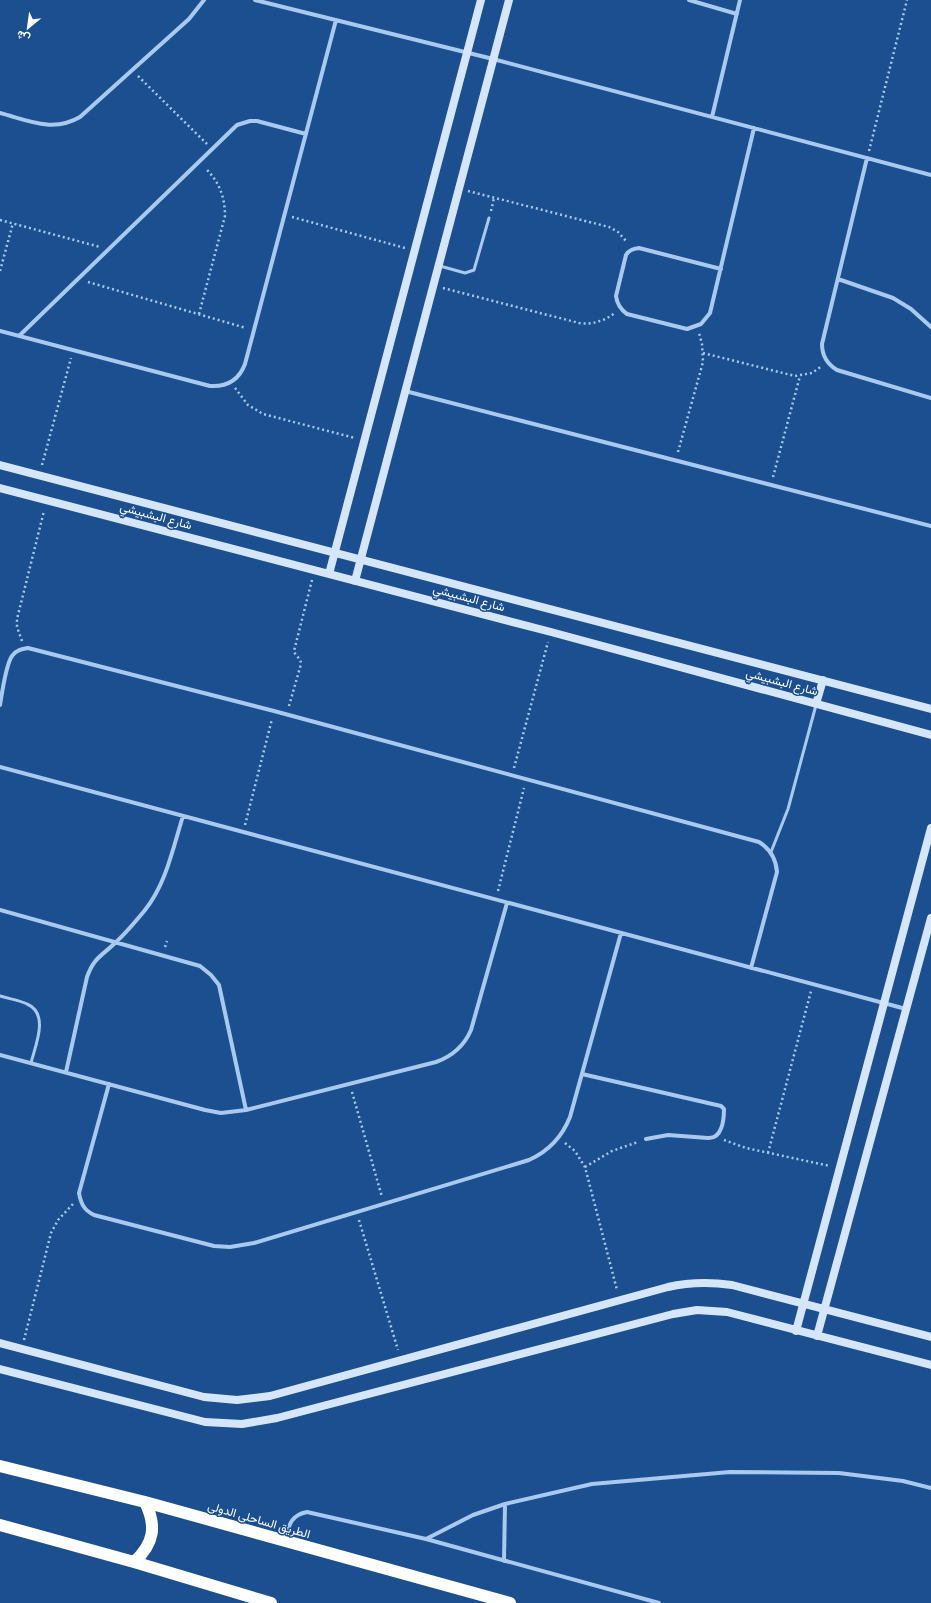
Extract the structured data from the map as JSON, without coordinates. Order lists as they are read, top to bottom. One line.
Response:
{"streets":{"highway":["الطريق الساحلى الدولى"],"street":["شارع البشبيشي"]},"north":"bottom left"}
